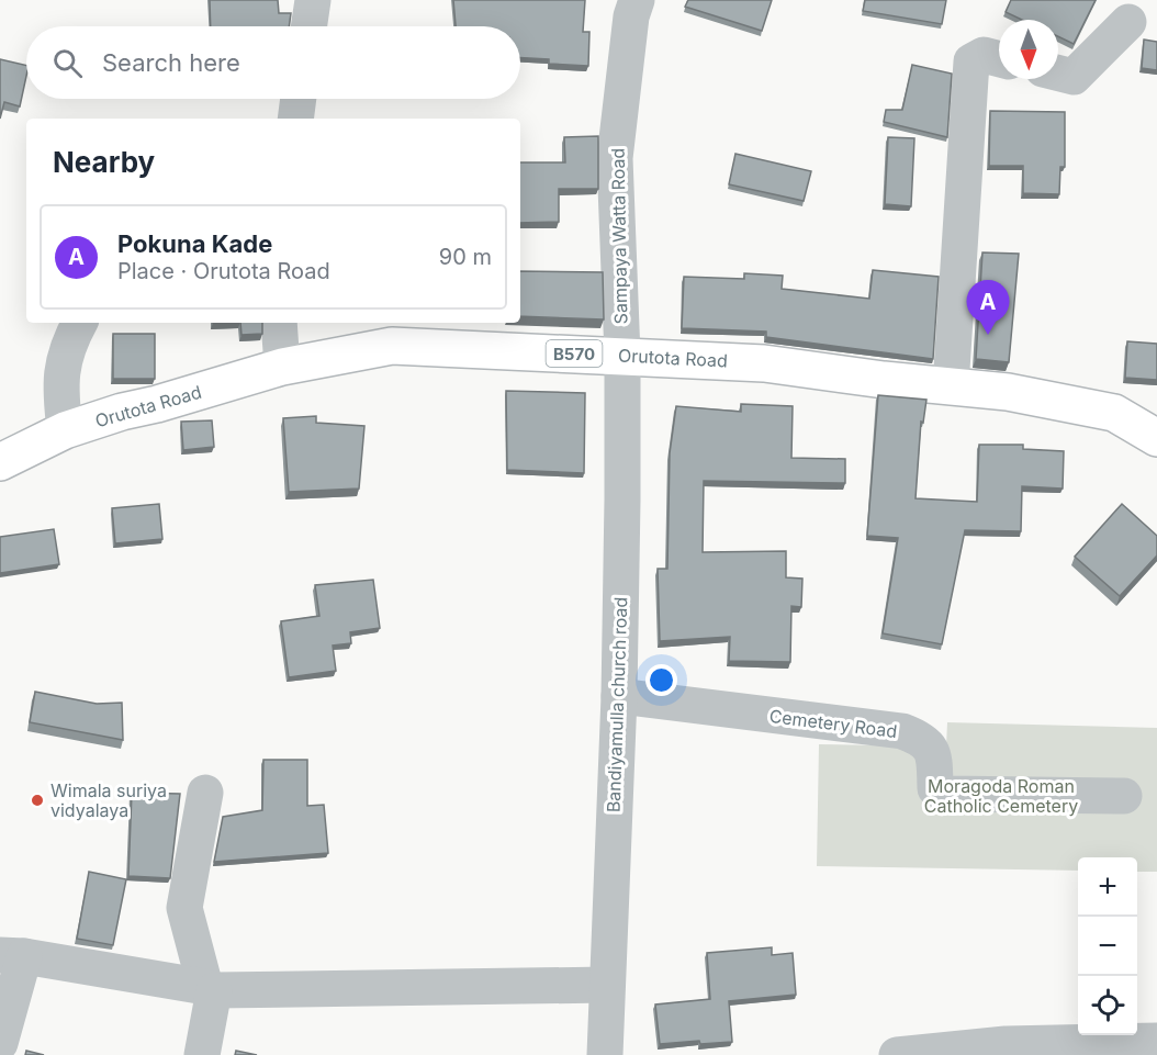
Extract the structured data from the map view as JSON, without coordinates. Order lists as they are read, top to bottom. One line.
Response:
{"streets":{"main road":["B570","Orutota Road"],"street":["Sampaya Watta Road","Bandiyamulla church road","Cemetery Road"]},"crossings":[["Sampaya Watta Road","Orutota Road"],["Sampaya Watta Road","Bandiyamulla church road"],["Orutota Road","Bandiyamulla church road"],["Bandiyamulla church road","Cemetery Road"]],"parks":["Moragoda Roman Catholic Cemetery"],"places":["Wimala suriya vidyalaya"],"north":"bottom","page":{"search":"Search here","heading":"Nearby","list":[{"mark":"A","name":"Pokuna Kade","note":"Place · Orutota Road","value":"90 m"}],"pins":"A","map_buttons":["+","−"]}}
